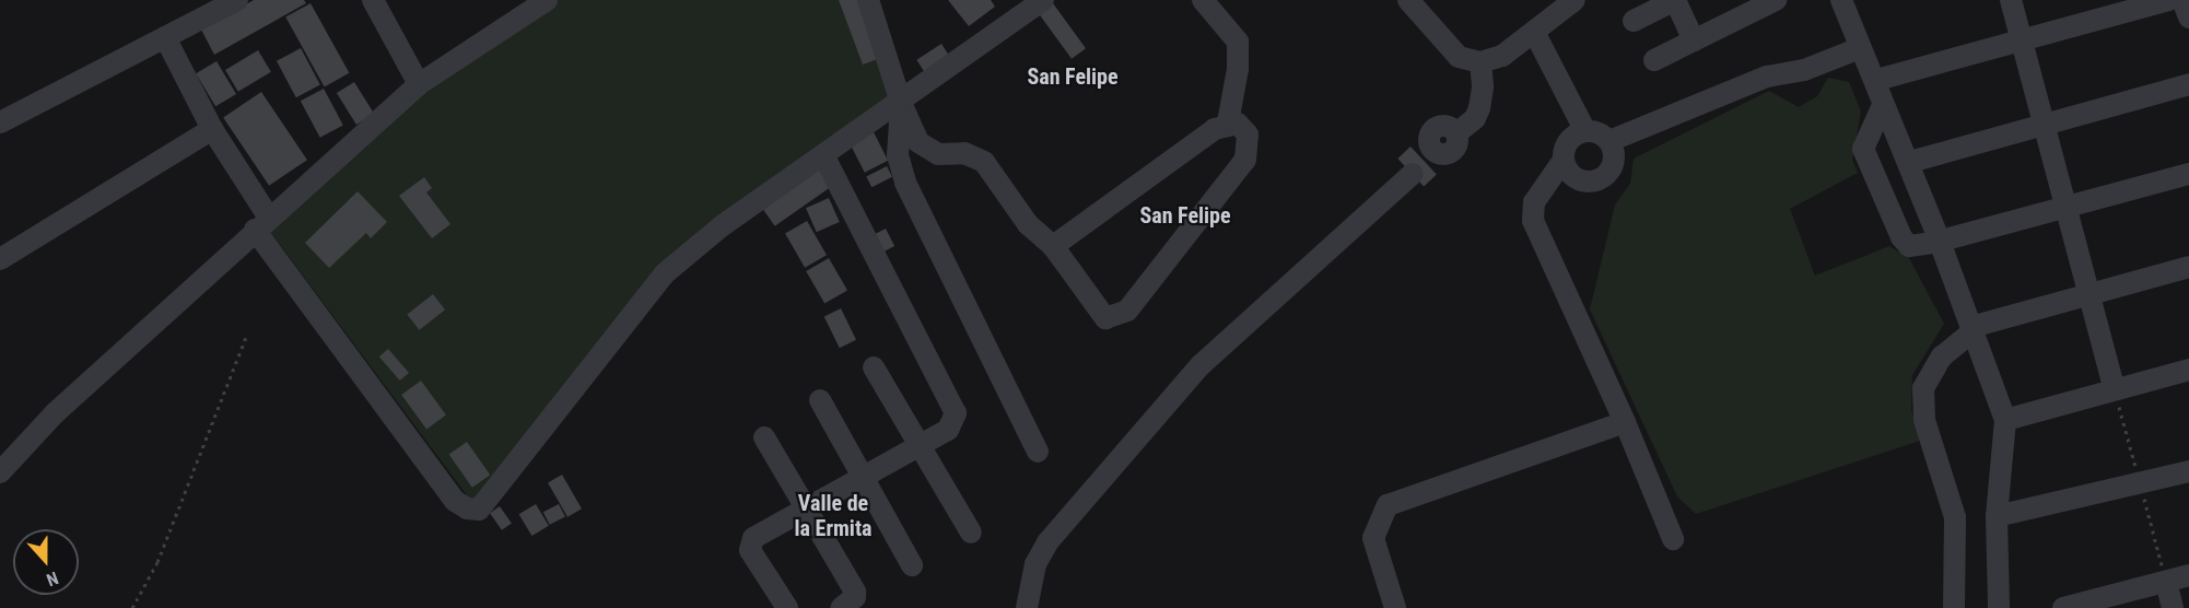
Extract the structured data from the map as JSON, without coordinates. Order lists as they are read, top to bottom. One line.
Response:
{"districts":["San Felipe","San Felipe","Valle de la Ermita"],"north":"bottom"}
